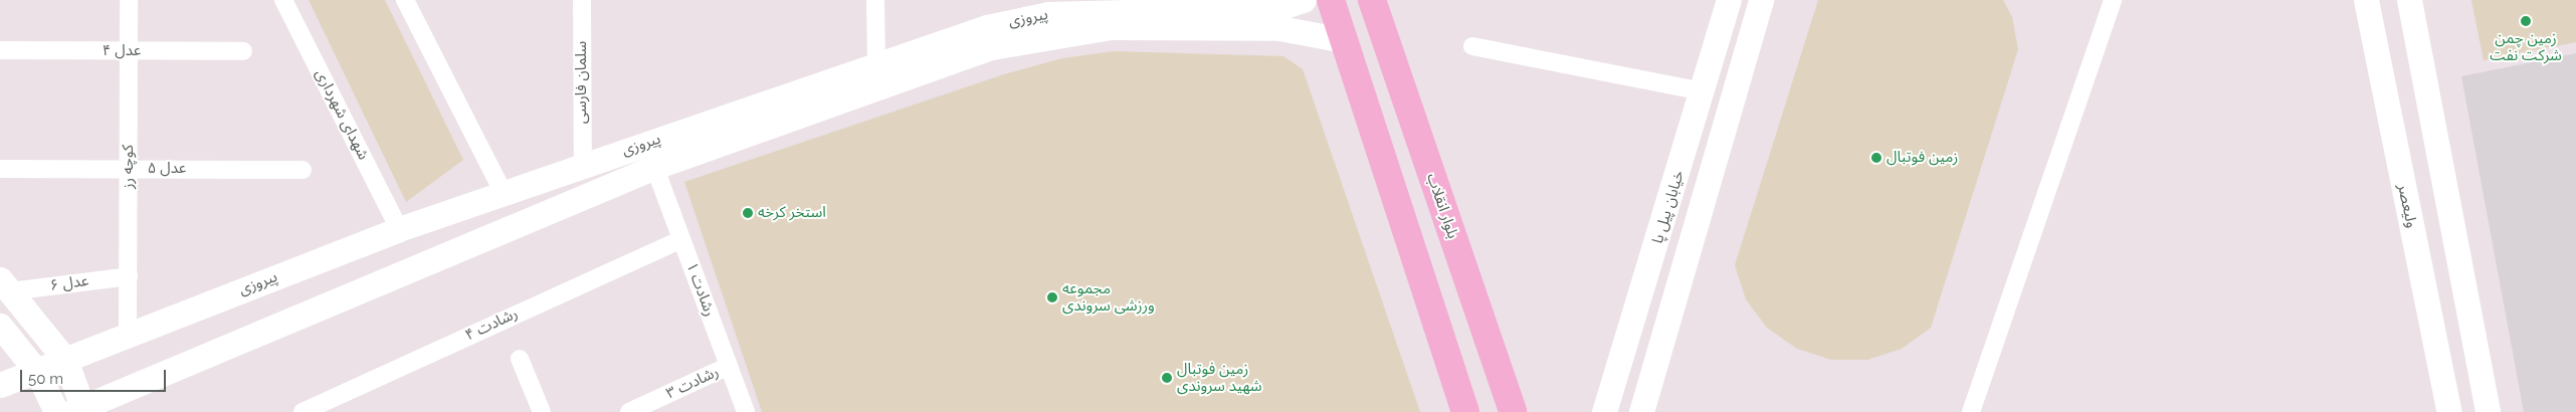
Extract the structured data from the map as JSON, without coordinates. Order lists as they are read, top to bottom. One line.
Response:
{"streets":{"main road":["پیروزی","بلوار انقلاب","ولیعصر","خیابان پیل پا"],"street":["عدل ۴","سلمان فارسی","شهدای شهرداری","کوچه رز","عدل ۵","عدل ۶","رشادت ۱","رشادت ۴","رشادت ۳"]},"crossings":[["پیروزی","سلمان فارسی"],["پیروزی","شهدای شهرداری"],["پیروزی","کوچه رز"],["پیروزی","رشادت ۱"],["عدل ۴","کوچه رز"],["کوچه رز","عدل ۵"],["کوچه رز","عدل ۶"],["رشادت ۱","رشادت ۴"],["رشادت ۱","رشادت ۳"]],"places":["زمین چمن شرکت نفت","زمین فوتبال","استخر کرخه","مجموعه ورزشی سروندی","زمین فوتبال شهید سروندی"],"scale_bar":"50 m"}
